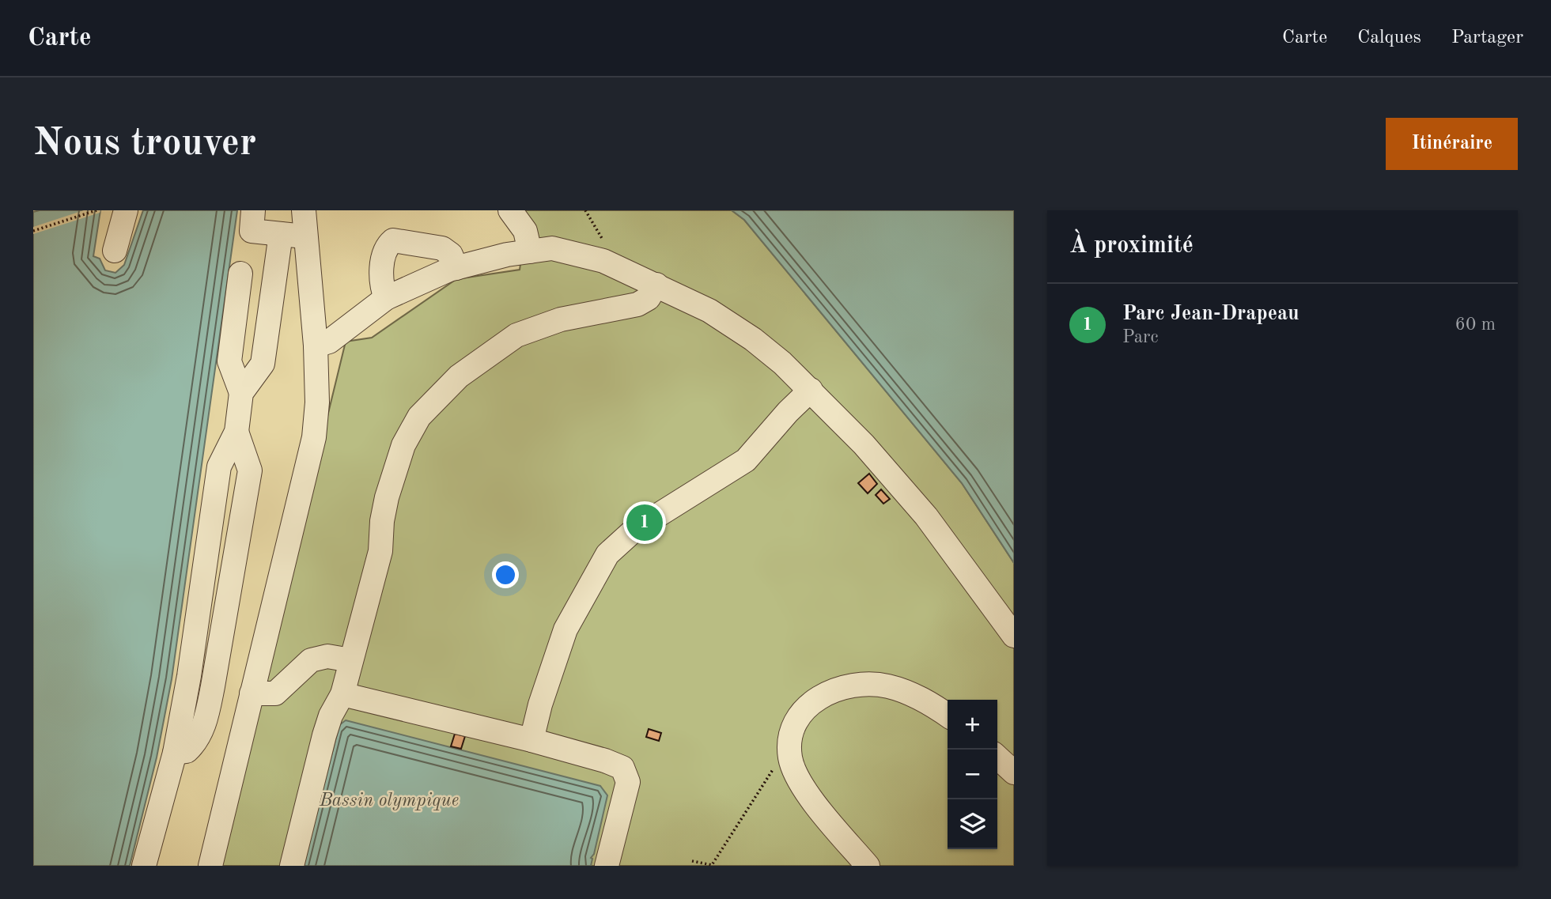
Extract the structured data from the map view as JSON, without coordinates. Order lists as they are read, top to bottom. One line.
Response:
{"water":["Bassin olympique"],"page":{"header":"Carte","nav":["Carte","Calques","Partager"],"buttons":"Itinéraire","title":"Nous trouver","heading":"À proximité","list":[{"mark":"1","name":"Parc Jean-Drapeau","note":"Parc","value":"60 m"}],"pins":"1","map_buttons":["+","−"]}}
